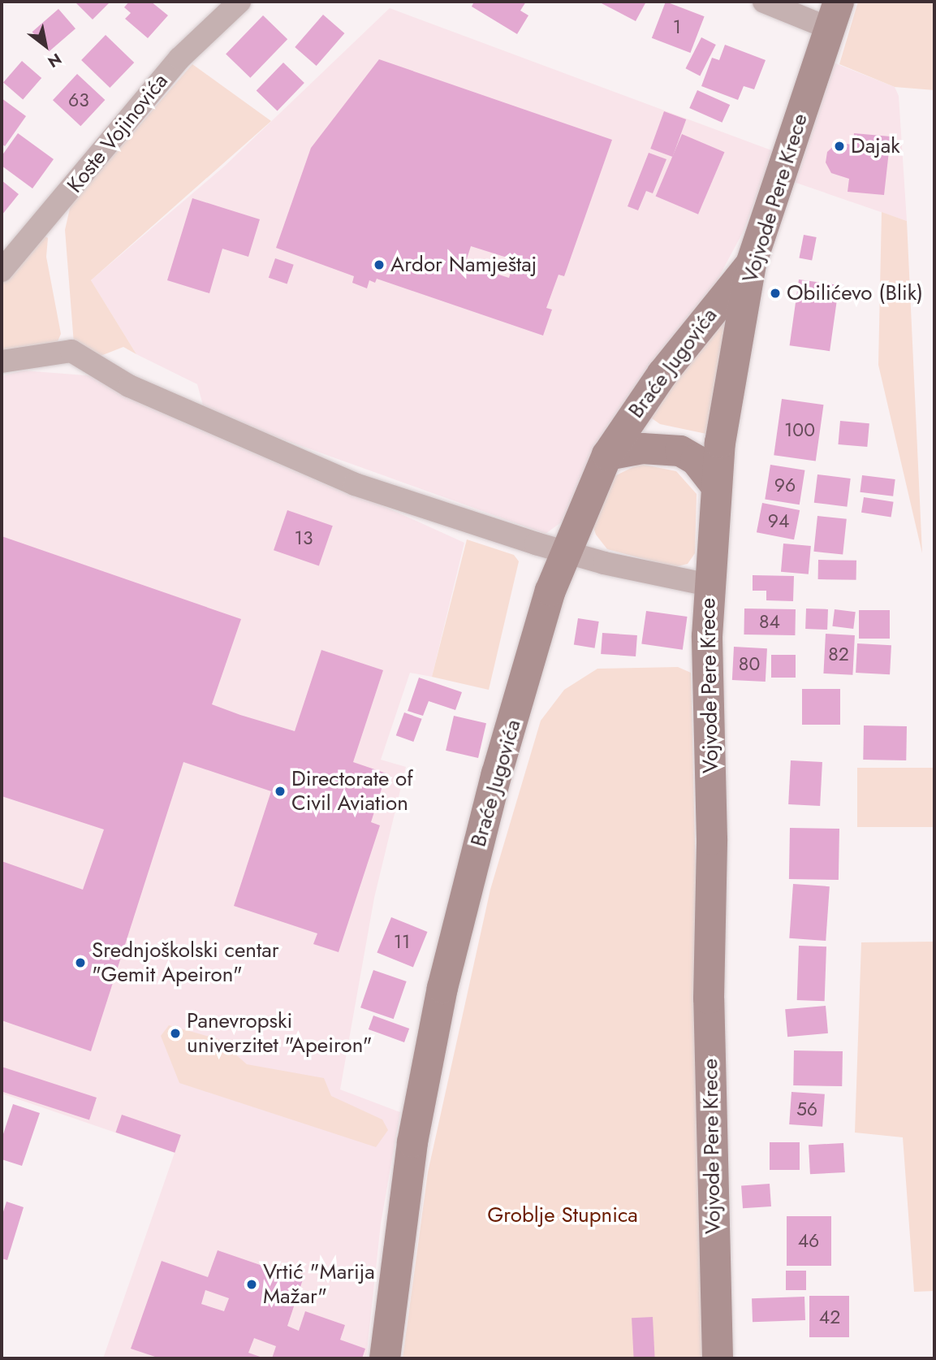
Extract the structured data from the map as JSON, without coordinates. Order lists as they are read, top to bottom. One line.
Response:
{"streets":{"street":["Koste Vojinovića","Vojvode Pere Krece","Braće Jugovića"]},"crossings":[["Vojvode Pere Krece","Braće Jugovića"]],"parks":["Groblje Stupnica"],"places":["Dajak","Ardor Namještaj","Obilićevo (Blik)","Directorate of Civil Aviation","Srednjoškolski centar \"Gemit Apeiron\"","Panevropski univerzitet \"Apeiron\"","Vrtić \"Marija Mažar\""],"house_numbers":["1","63","100","96","94","13","84","82","80","11","56","46","42"],"north":"bottom right"}
